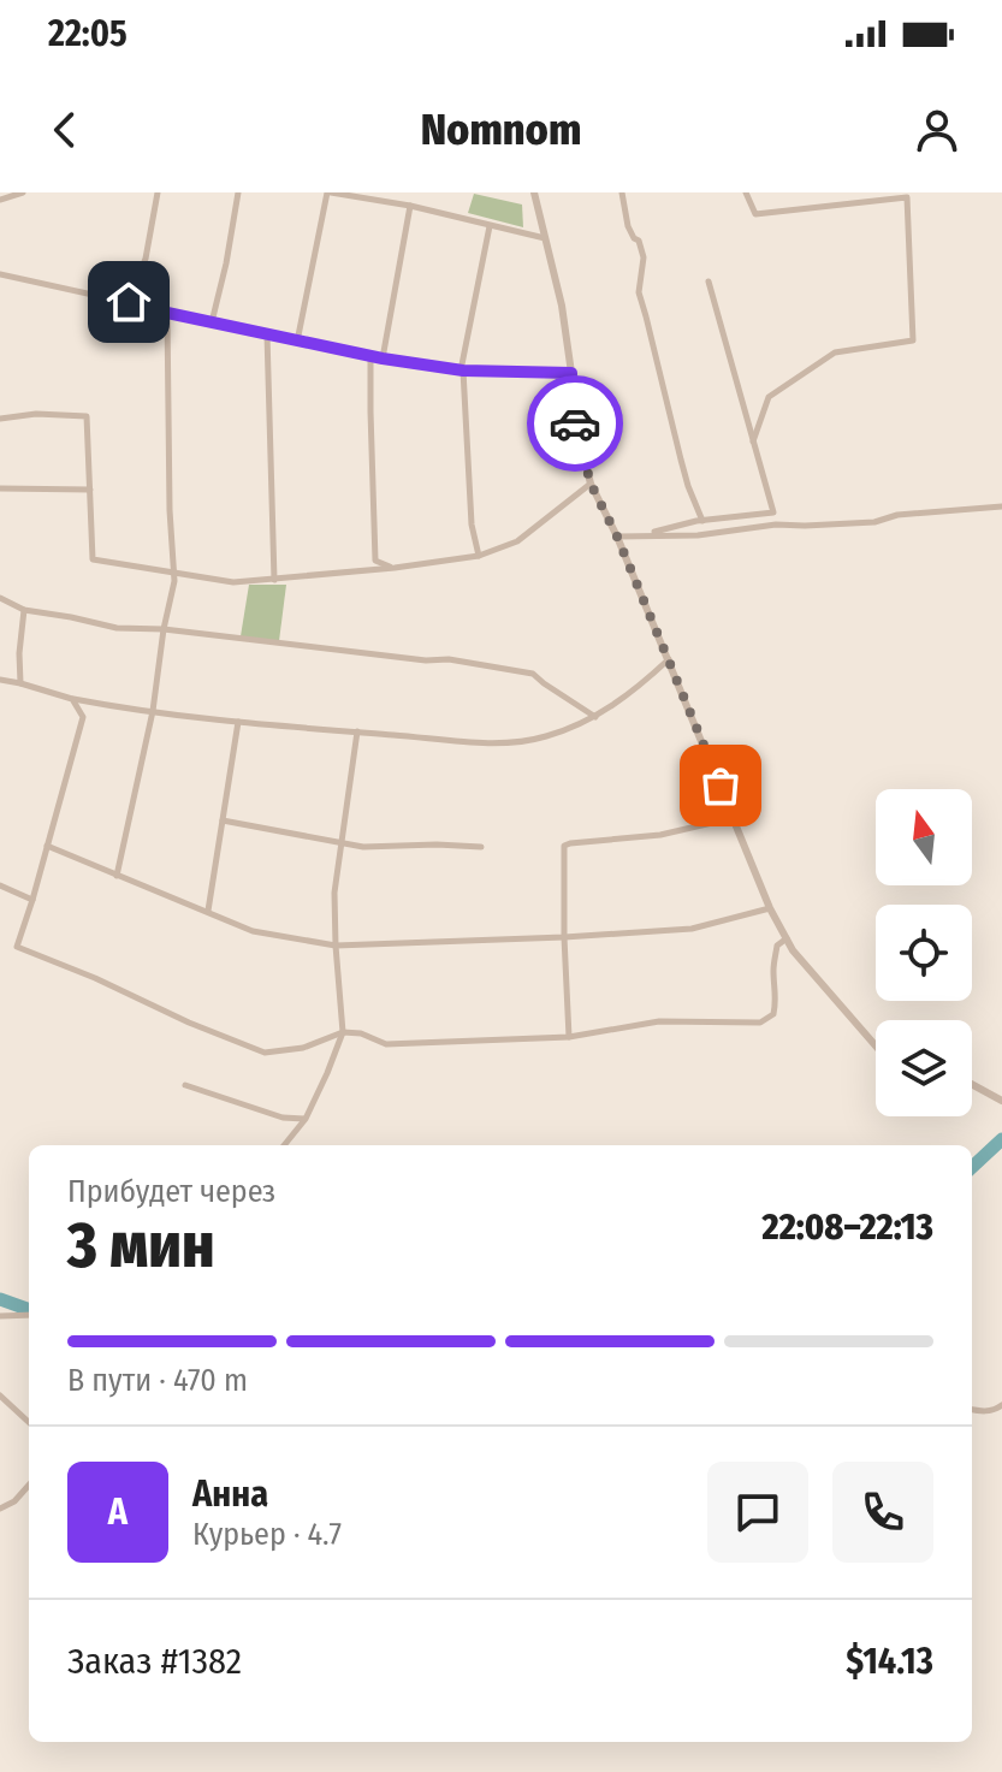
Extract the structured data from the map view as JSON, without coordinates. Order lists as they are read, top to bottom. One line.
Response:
{"north":"top","page":{"status":"22:05","header":"Nomnom","heading":["3 мин","Прибудет через","22:08–22:13"],"panel":["Анна","Курьер · 4.7","Заказ #1382","$14.13"],"bar":"В пути · 470 m","round":"А"}}
